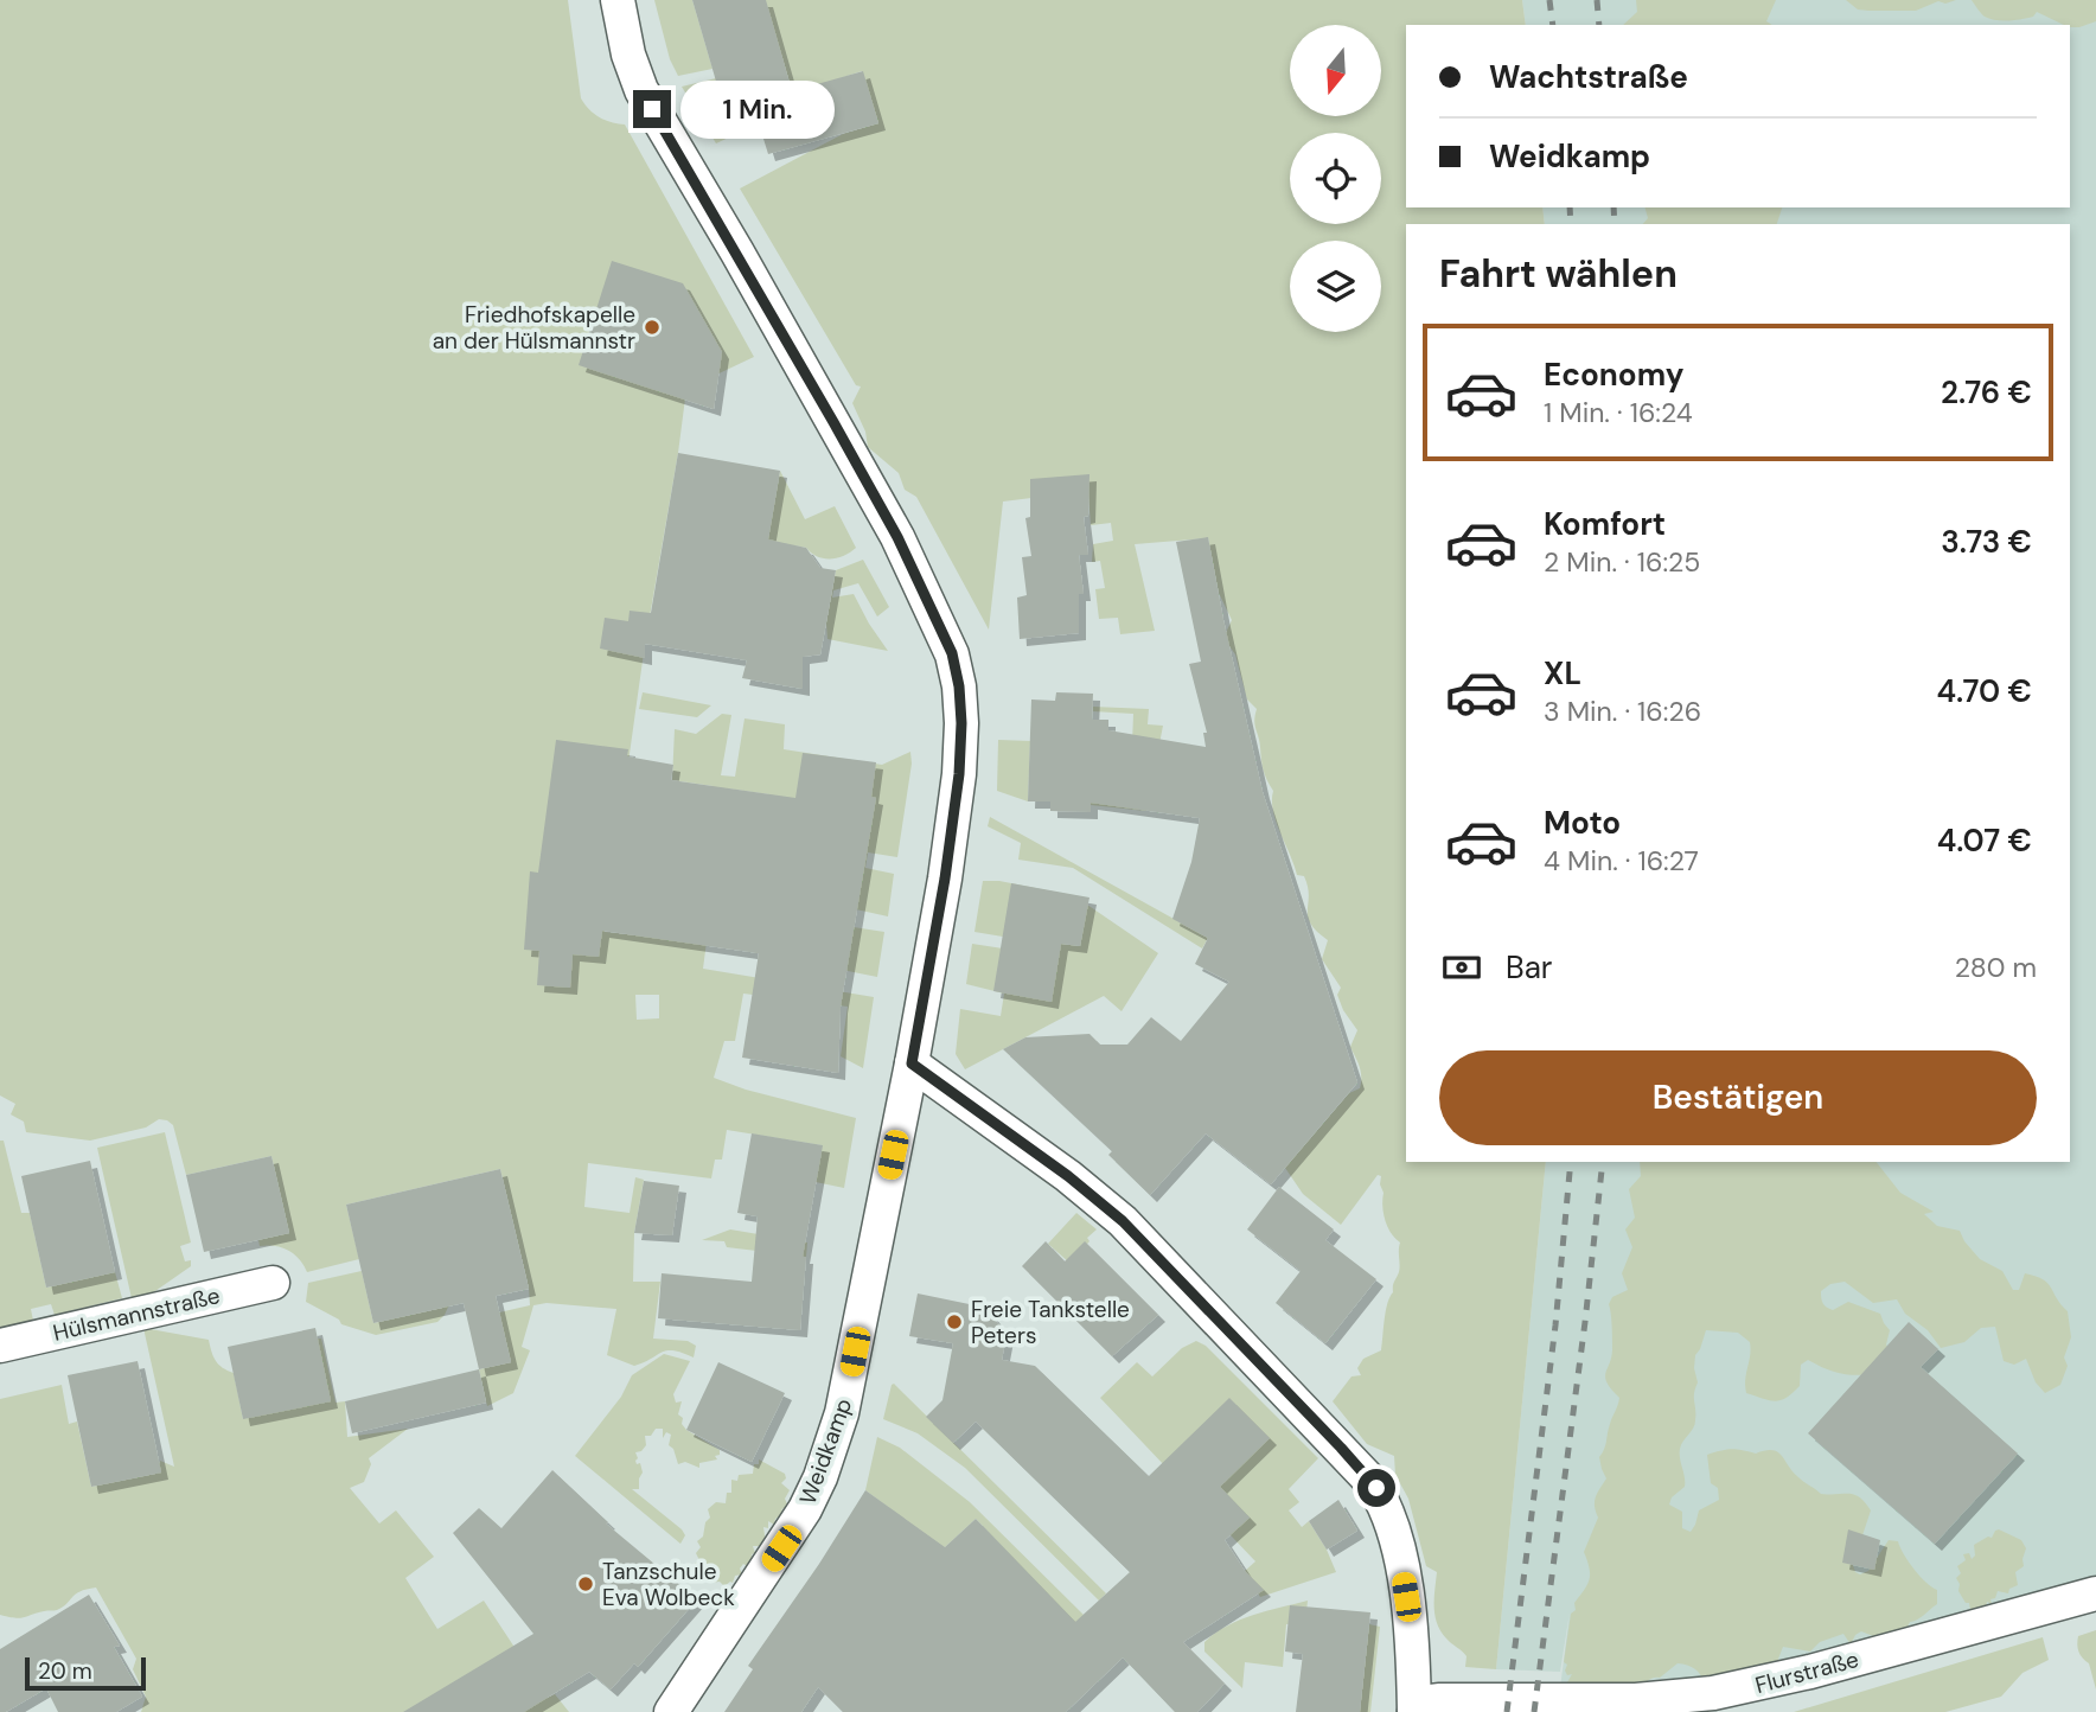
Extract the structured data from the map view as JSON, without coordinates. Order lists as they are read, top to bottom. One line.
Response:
{"streets":{"street":["Hülsmannstraße","Weidkamp","Flurstraße"]},"places":["Friedhofskapelle an der Hülsmannstr","Freie Tankstelle Peters","Tanzschule Eva Wolbeck"],"scale_bar":"20 m","north":"bottom","page":{"banner":["Wachtstraße","Weidkamp"],"bubble":"1 Min.","heading":"Fahrt wählen","list":[{"name":"Economy","note":"1 Min. · 16:24","value":"2.76 €"},{"name":"Komfort","note":"2 Min. · 16:25","value":"3.73 €"},{"name":"XL","note":"3 Min. · 16:26","value":"4.70 €"},{"name":"Moto","note":"4 Min. · 16:27","value":"4.07 €"}],"pay":["Bar","280 m"],"buttons":"Bestätigen","scale":"20 m"}}
